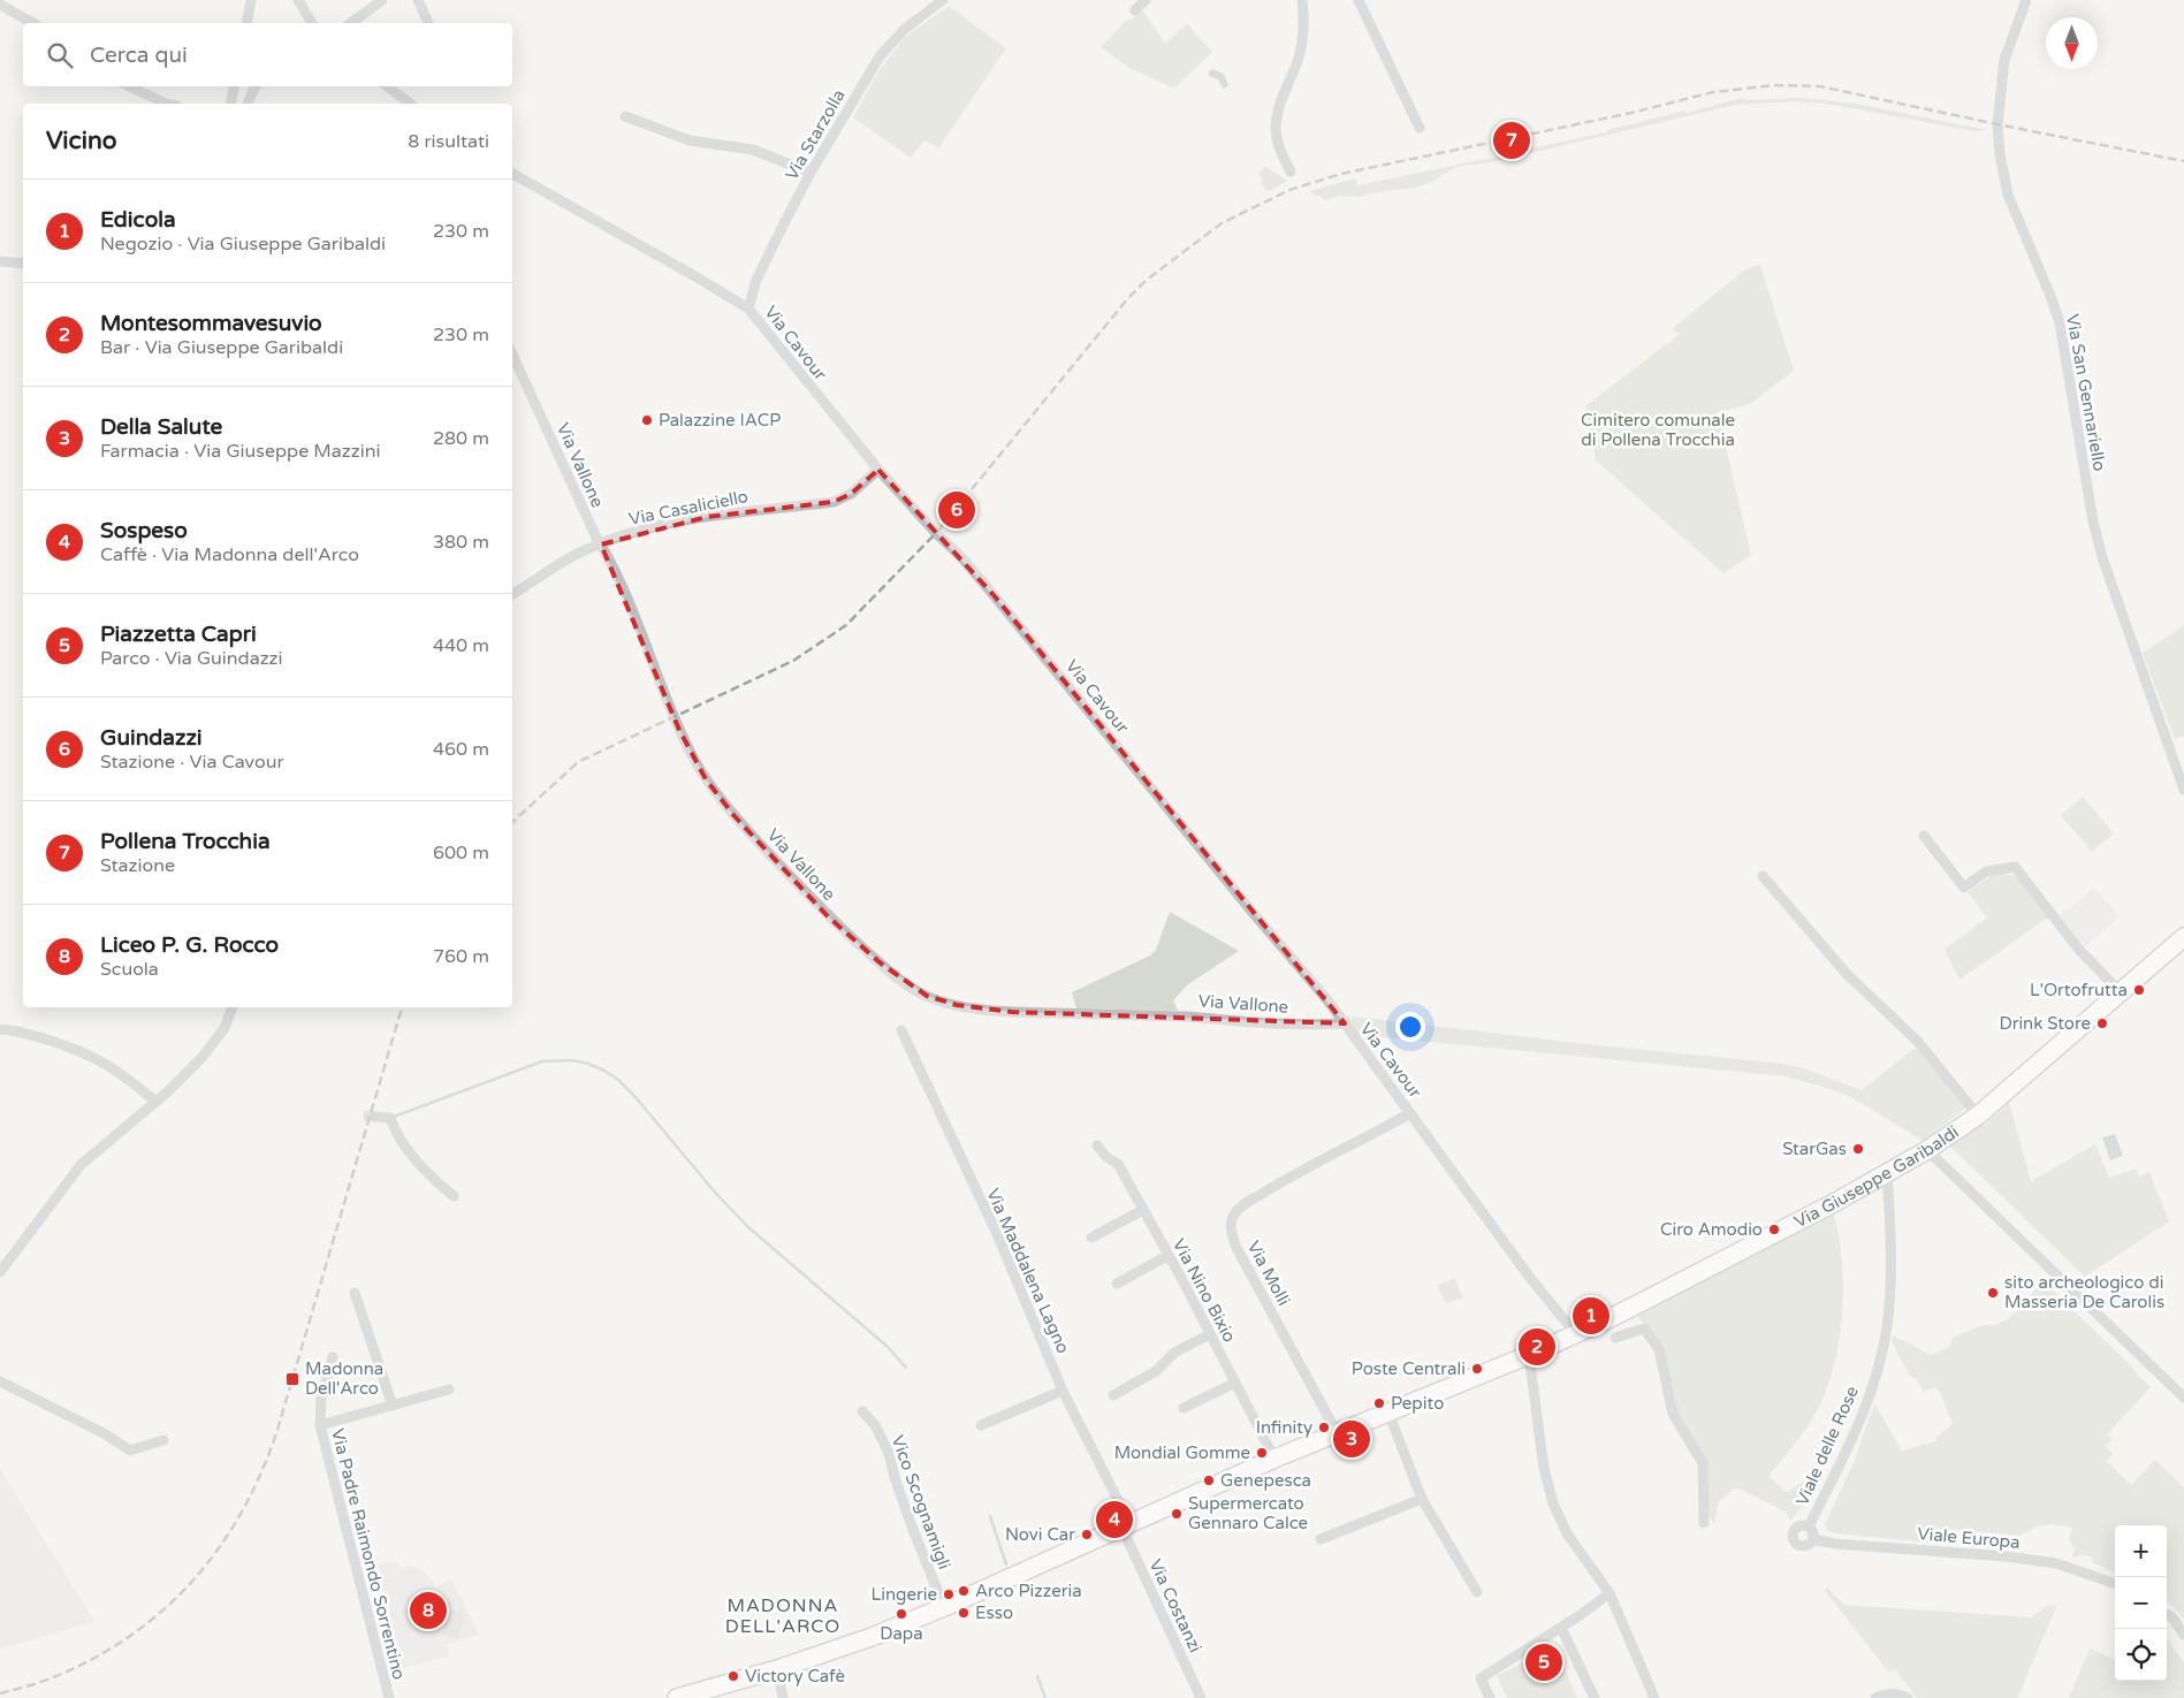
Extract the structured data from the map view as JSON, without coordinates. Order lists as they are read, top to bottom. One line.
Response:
{"streets":{"main road":["Via Giuseppe Garibaldi"],"street":["Via Starzolla","Via Cavour","Via San Gennariello","Via Vallone","Via Casaliciello","Via Maddalena Lagno","Via Molli","Via Nino Bixio","Viale delle Rose","Vico Scognamigli","Viale Europa","Via Padre Raimondo Sorrentino","Via Costanzi"]},"crossings":[["Via Starzolla","Via Cavour"],["Via Cavour","Via Vallone"],["Via Cavour","Via Casaliciello"],["Via Cavour","Via Giuseppe Garibaldi"],["Via Cavour","Via Molli"],["Via Vallone","Via Casaliciello"],["Via Giuseppe Garibaldi","Via Maddalena Lagno"],["Via Giuseppe Garibaldi","Via Molli"],["Via Giuseppe Garibaldi","Via Nino Bixio"],["Via Giuseppe Garibaldi","Viale delle Rose"],["Via Giuseppe Garibaldi","Vico Scognamigli"],["Via Giuseppe Garibaldi","Via Costanzi"],["Via Maddalena Lagno","Via Costanzi"],["Viale delle Rose","Viale Europa"]],"districts":["MADONNA DELL'ARCO"],"parks":["Cimitero comunale di Pollena Trocchia"],"places":{"other":["Palazzine IACP","L'Ortofrutta","Drink Store","StarGas","Ciro Amodio","sito archeologico di Masseria De Carolis","Poste Centrali","Pepito","Infinity","Mondial Gomme","Genepesca","Supermercato Gennaro Calce","Novi Car","Arco Pizzeria","Lingerie","Esso","Dapa","Victory Cafè"],"transit":["Madonna Dell'Arco"]},"north":"bottom","page":{"search":"Cerca qui","heading":["Vicino","8 risultati"],"pins":["7","6","1","2","3","4","8","5"],"list":[{"mark":"1","name":"Edicola","note":"Negozio · Via Giuseppe Garibaldi","value":"230 m"},{"mark":"2","name":"Montesommavesuvio","note":"Bar · Via Giuseppe Garibaldi","value":"230 m"},{"mark":"3","name":"Della Salute","note":"Farmacia · Via Giuseppe Mazzini","value":"280 m"},{"mark":"4","name":"Sospeso","note":"Caffè · Via Madonna dell'Arco","value":"380 m"},{"mark":"5","name":"Piazzetta Capri","note":"Parco · Via Guindazzi","value":"440 m"},{"mark":"6","name":"Guindazzi","note":"Stazione · Via Cavour","value":"460 m"},{"mark":"7","name":"Pollena Trocchia","note":"Stazione","value":"600 m"},{"mark":"8","name":"Liceo P. G. Rocco","note":"Scuola","value":"760 m"}],"map_buttons":["+","−"]}}
